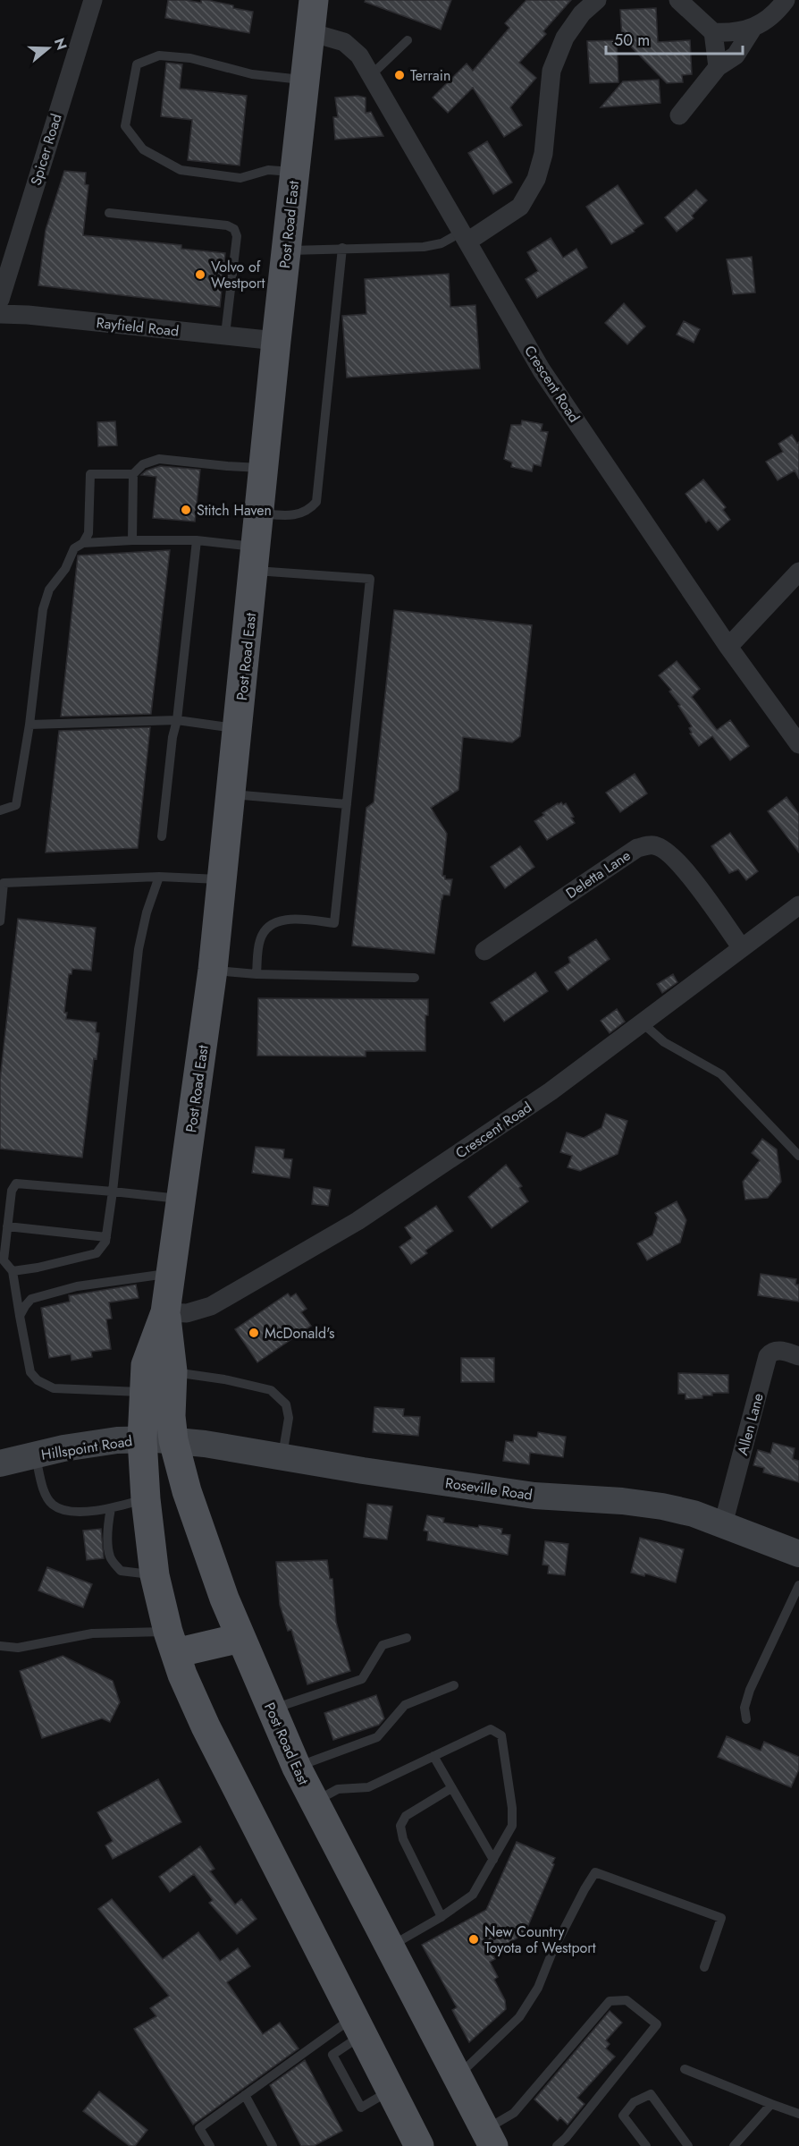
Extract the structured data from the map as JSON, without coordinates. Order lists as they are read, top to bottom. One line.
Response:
{"streets":{"main road":["Post Road East"],"street":["Spicer Road","Rayfield Road","Crescent Road","Deletta Lane","Allen Lane","Hillspoint Road","Roseville Road"]},"crossings":[["Post Road East","Rayfield Road"],["Post Road East","Crescent Road"],["Post Road East","Hillspoint Road"],["Post Road East","Roseville Road"],["Crescent Road","Deletta Lane"],["Allen Lane","Roseville Road"],["Hillspoint Road","Roseville Road"]],"places":["Terrain","Volvo of Westport","Stitch Haven","McDonald's","New Country Toyota of Westport"],"scale_bar":"50 m","north":"right"}
